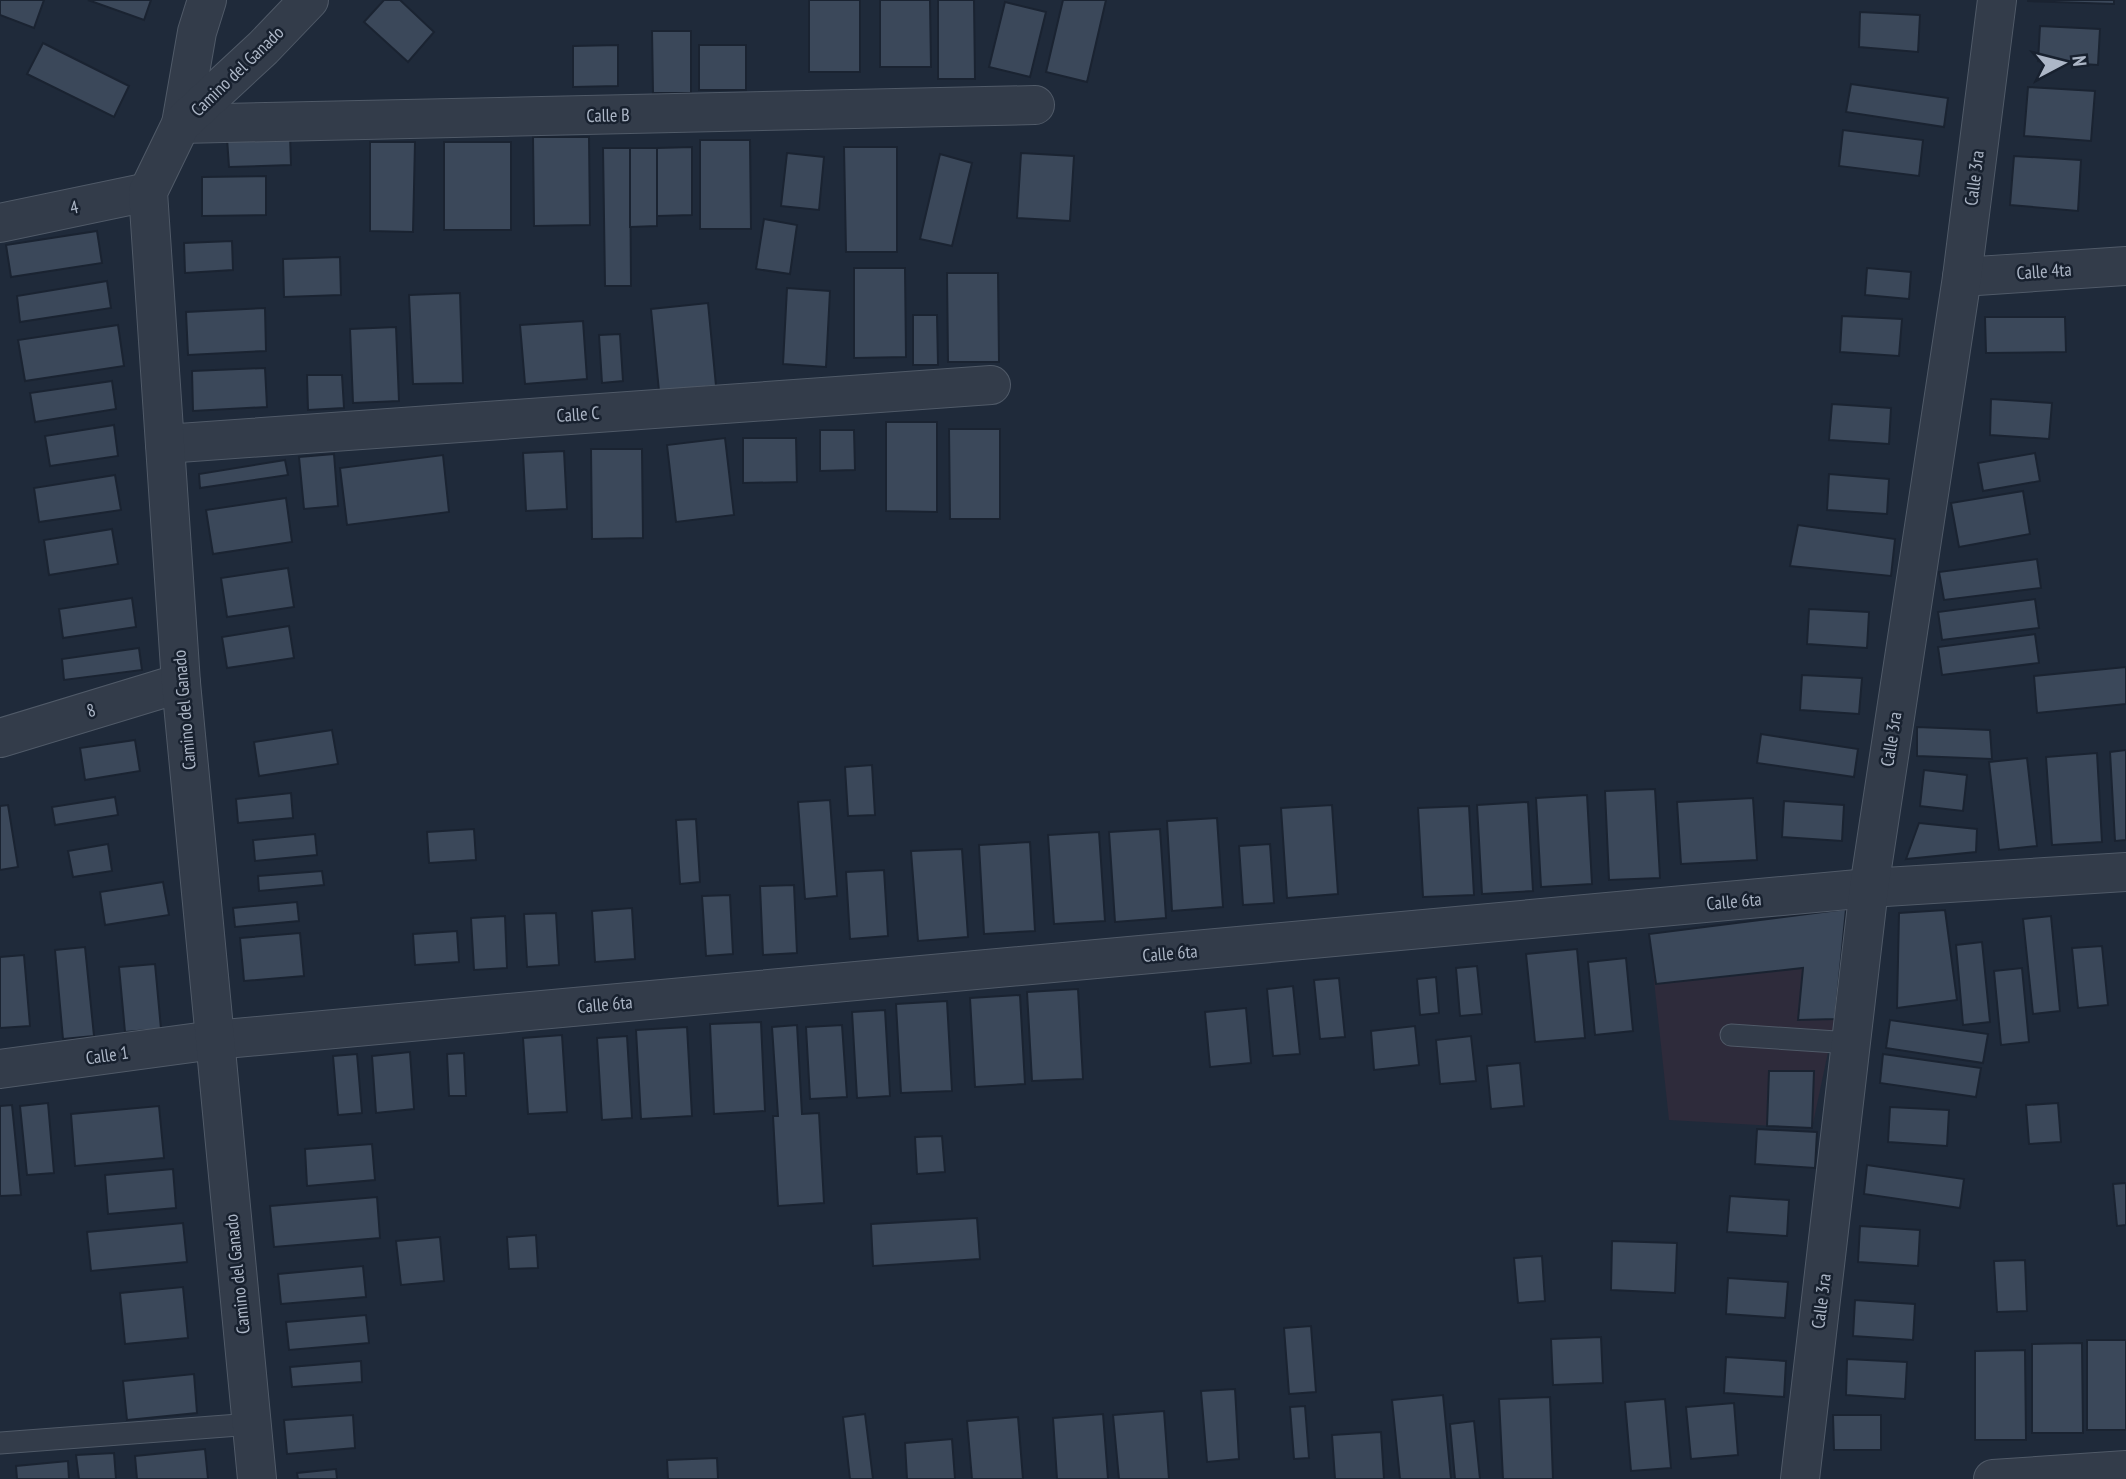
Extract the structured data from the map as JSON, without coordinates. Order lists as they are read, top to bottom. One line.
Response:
{"streets":{"street":["Camino del Ganado","Calle B","Calle 3ra","4","Calle 4ta","Calle C","8","Calle 6ta","Calle 1"]},"crossings":[["Camino del Ganado","Calle B"],["Camino del Ganado","4"],["Camino del Ganado","Calle C"],["Camino del Ganado","8"],["Camino del Ganado","Calle 6ta"],["Camino del Ganado","Calle 1"],["Calle 3ra","Calle 4ta"],["Calle 3ra","Calle 6ta"],["Calle 6ta","Calle 1"]],"north":"right"}
